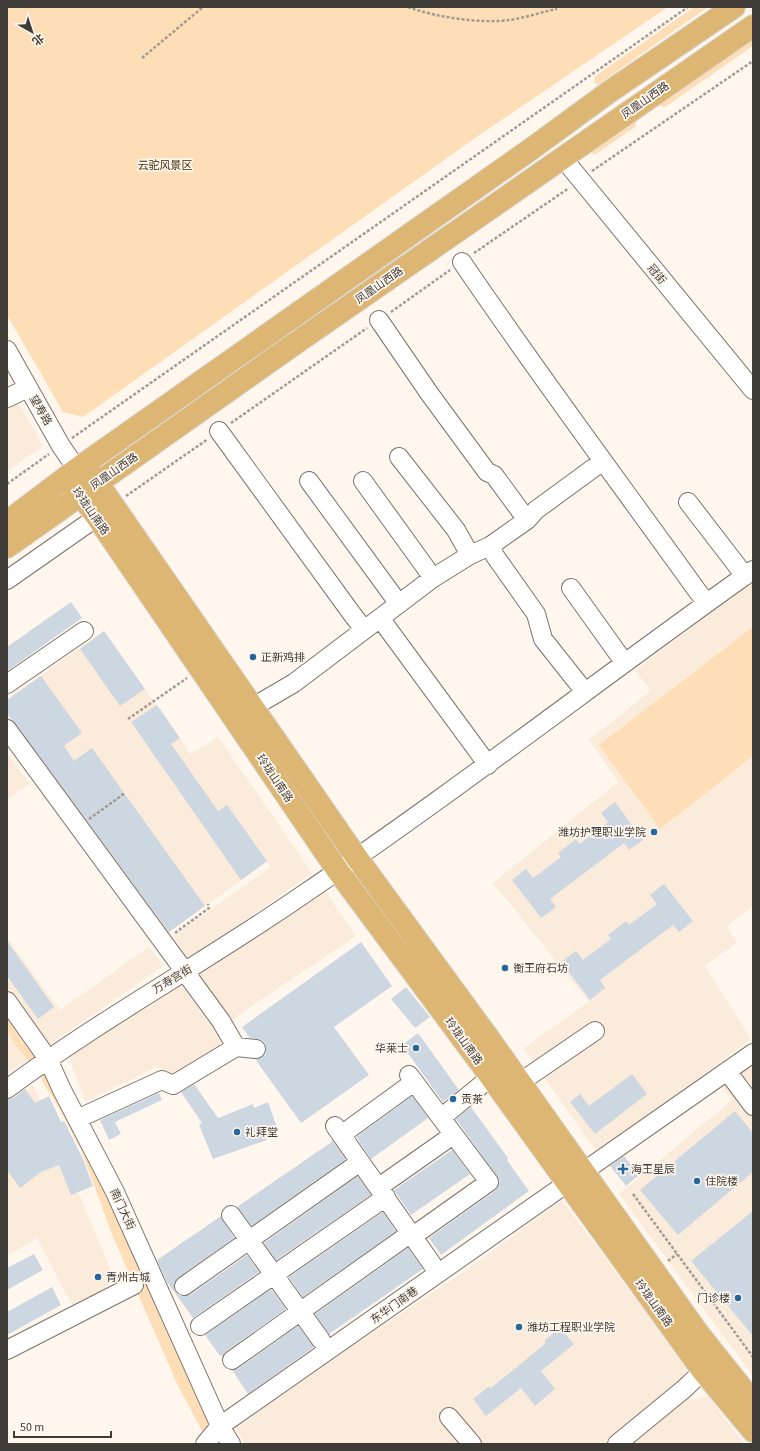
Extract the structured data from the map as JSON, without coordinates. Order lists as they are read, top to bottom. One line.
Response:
{"streets":{"main road":["凤凰山西路","玲珑山南路"],"street":["冠街","望寿路","万寿宫街","南门大街","东华门南巷"]},"crossings":[["凤凰山西路","冠街"],["凤凰山西路","望寿路"],["凤凰山西路","玲珑山南路"],["望寿路","玲珑山南路"],["玲珑山南路","万寿宫街"],["玲珑山南路","东华门南巷"],["万寿宫街","南门大街"],["南门大街","东华门南巷"]],"parks":["云驼风景区"],"places":{"other":["正新鸡排","潍坊护理职业学院","衡王府石坊","华莱士","贡茶","礼拜堂","住院楼","青州古城","门诊楼","潍坊工程职业学院"],"health":["海王星辰"]},"scale_bar":"50 m","north":"bottom right"}
